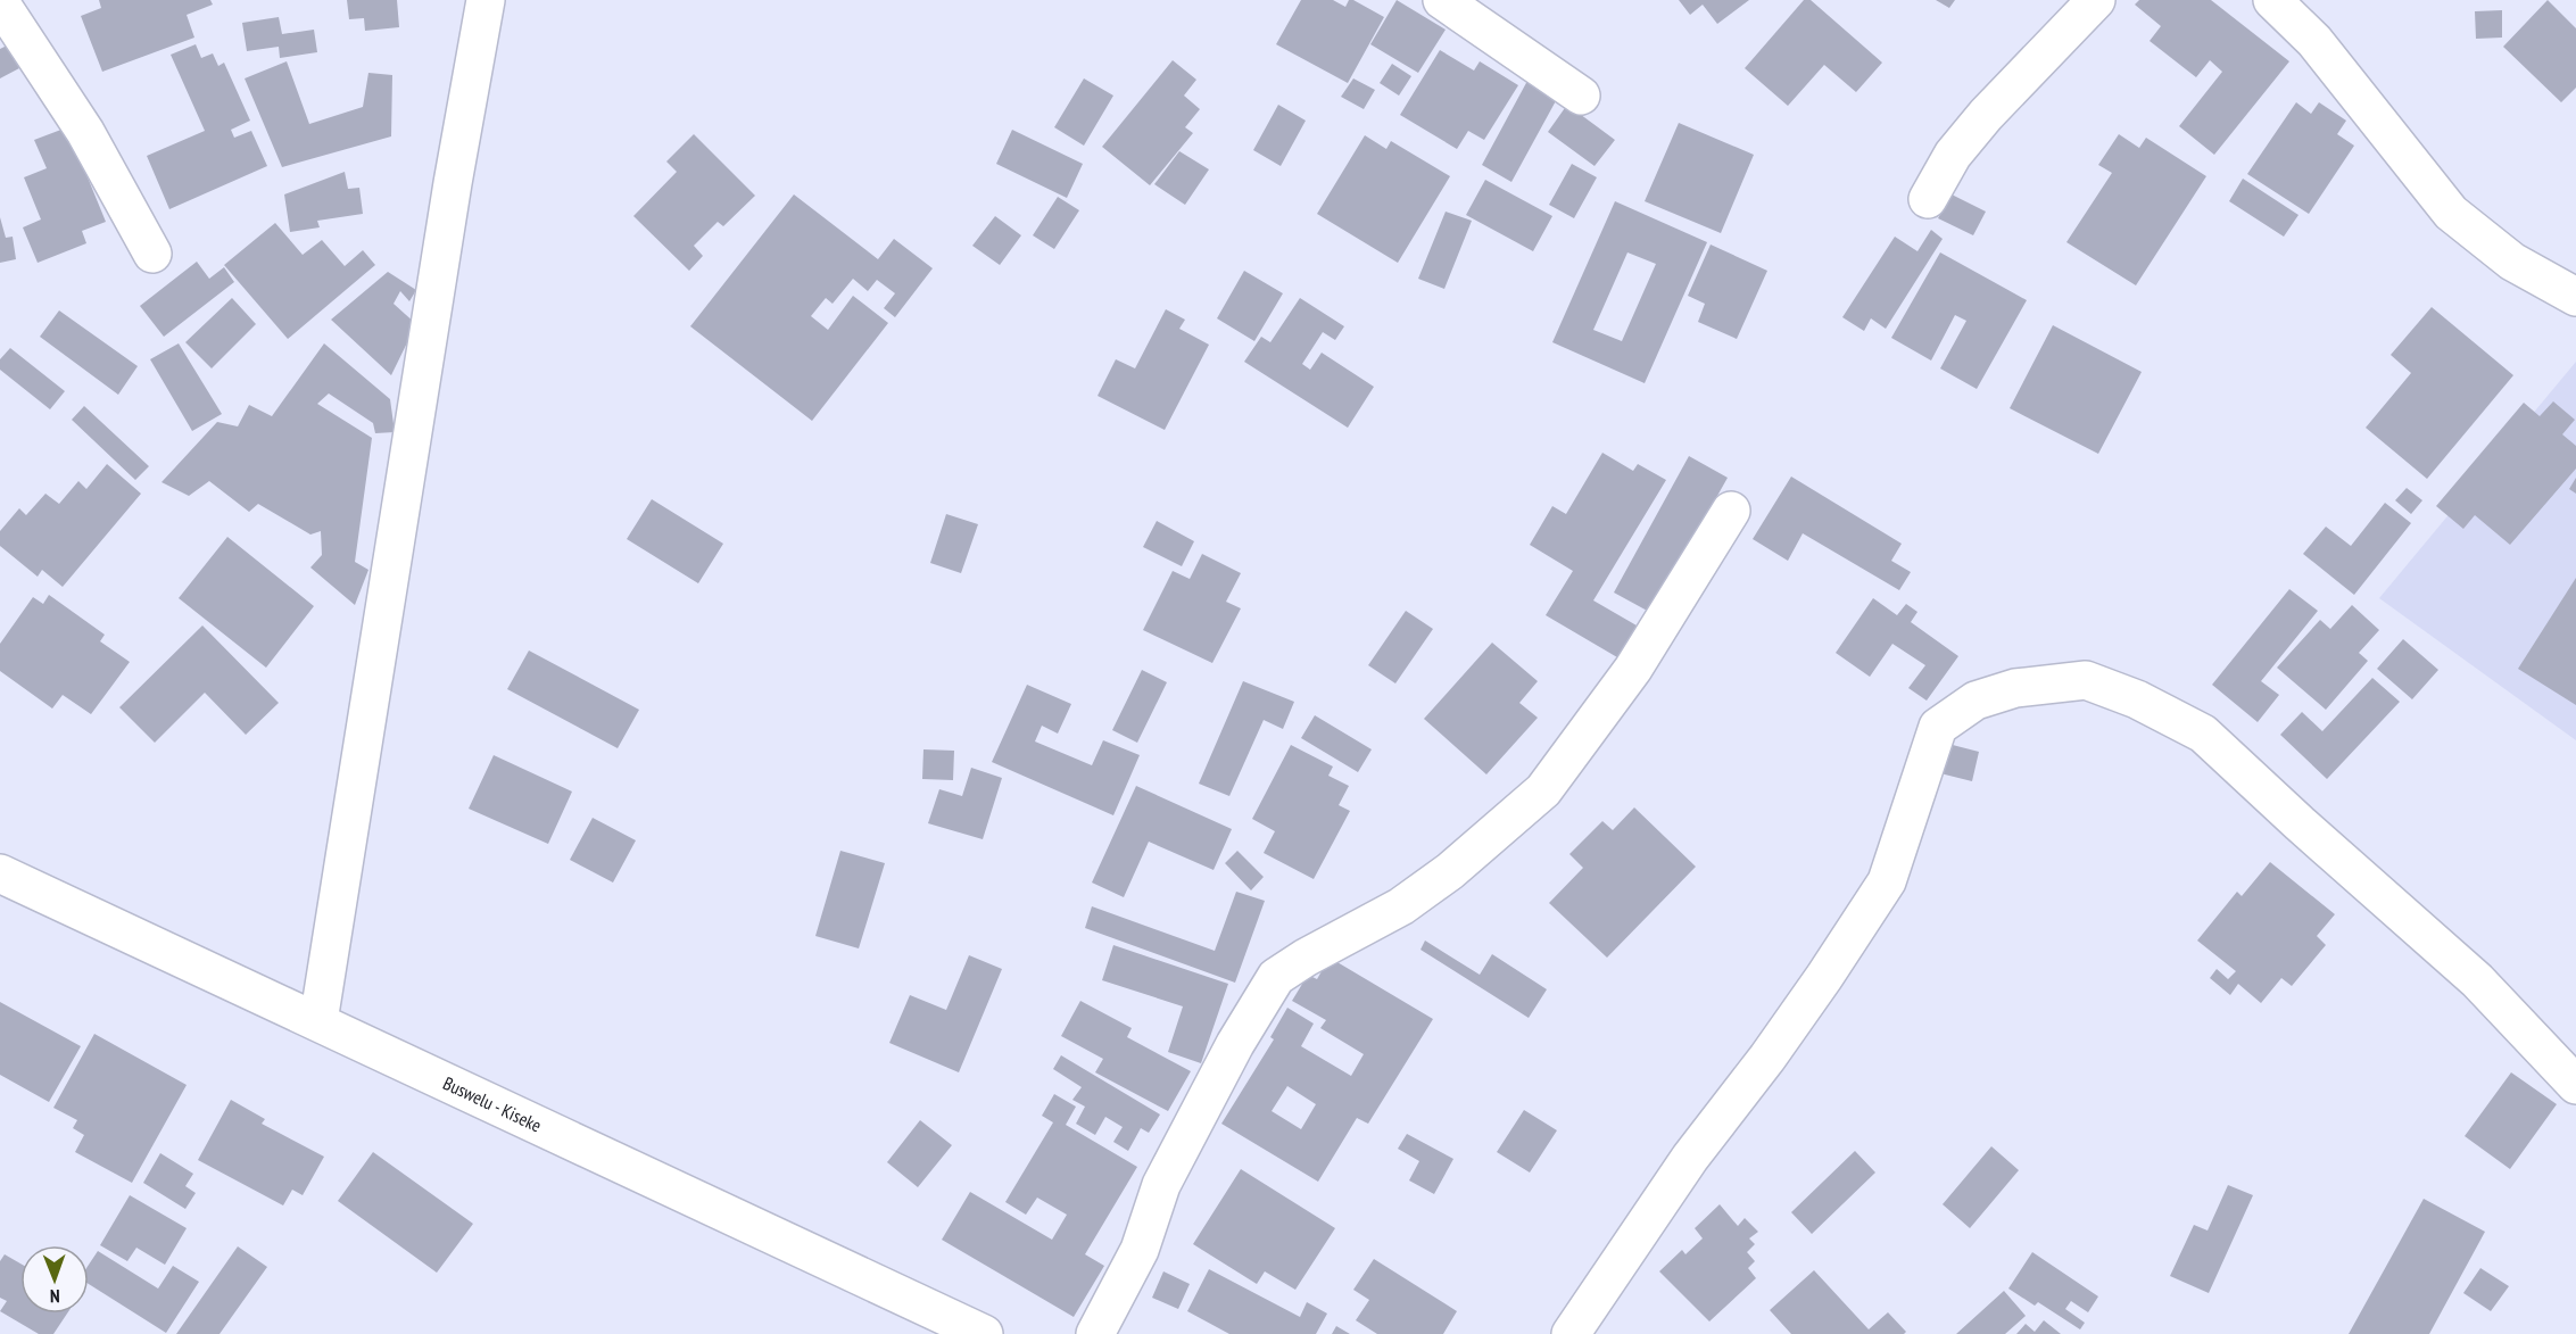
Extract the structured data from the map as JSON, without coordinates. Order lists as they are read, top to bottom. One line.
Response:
{"streets":{"street":["Buswelu - Kiseke"]},"north":"bottom"}
